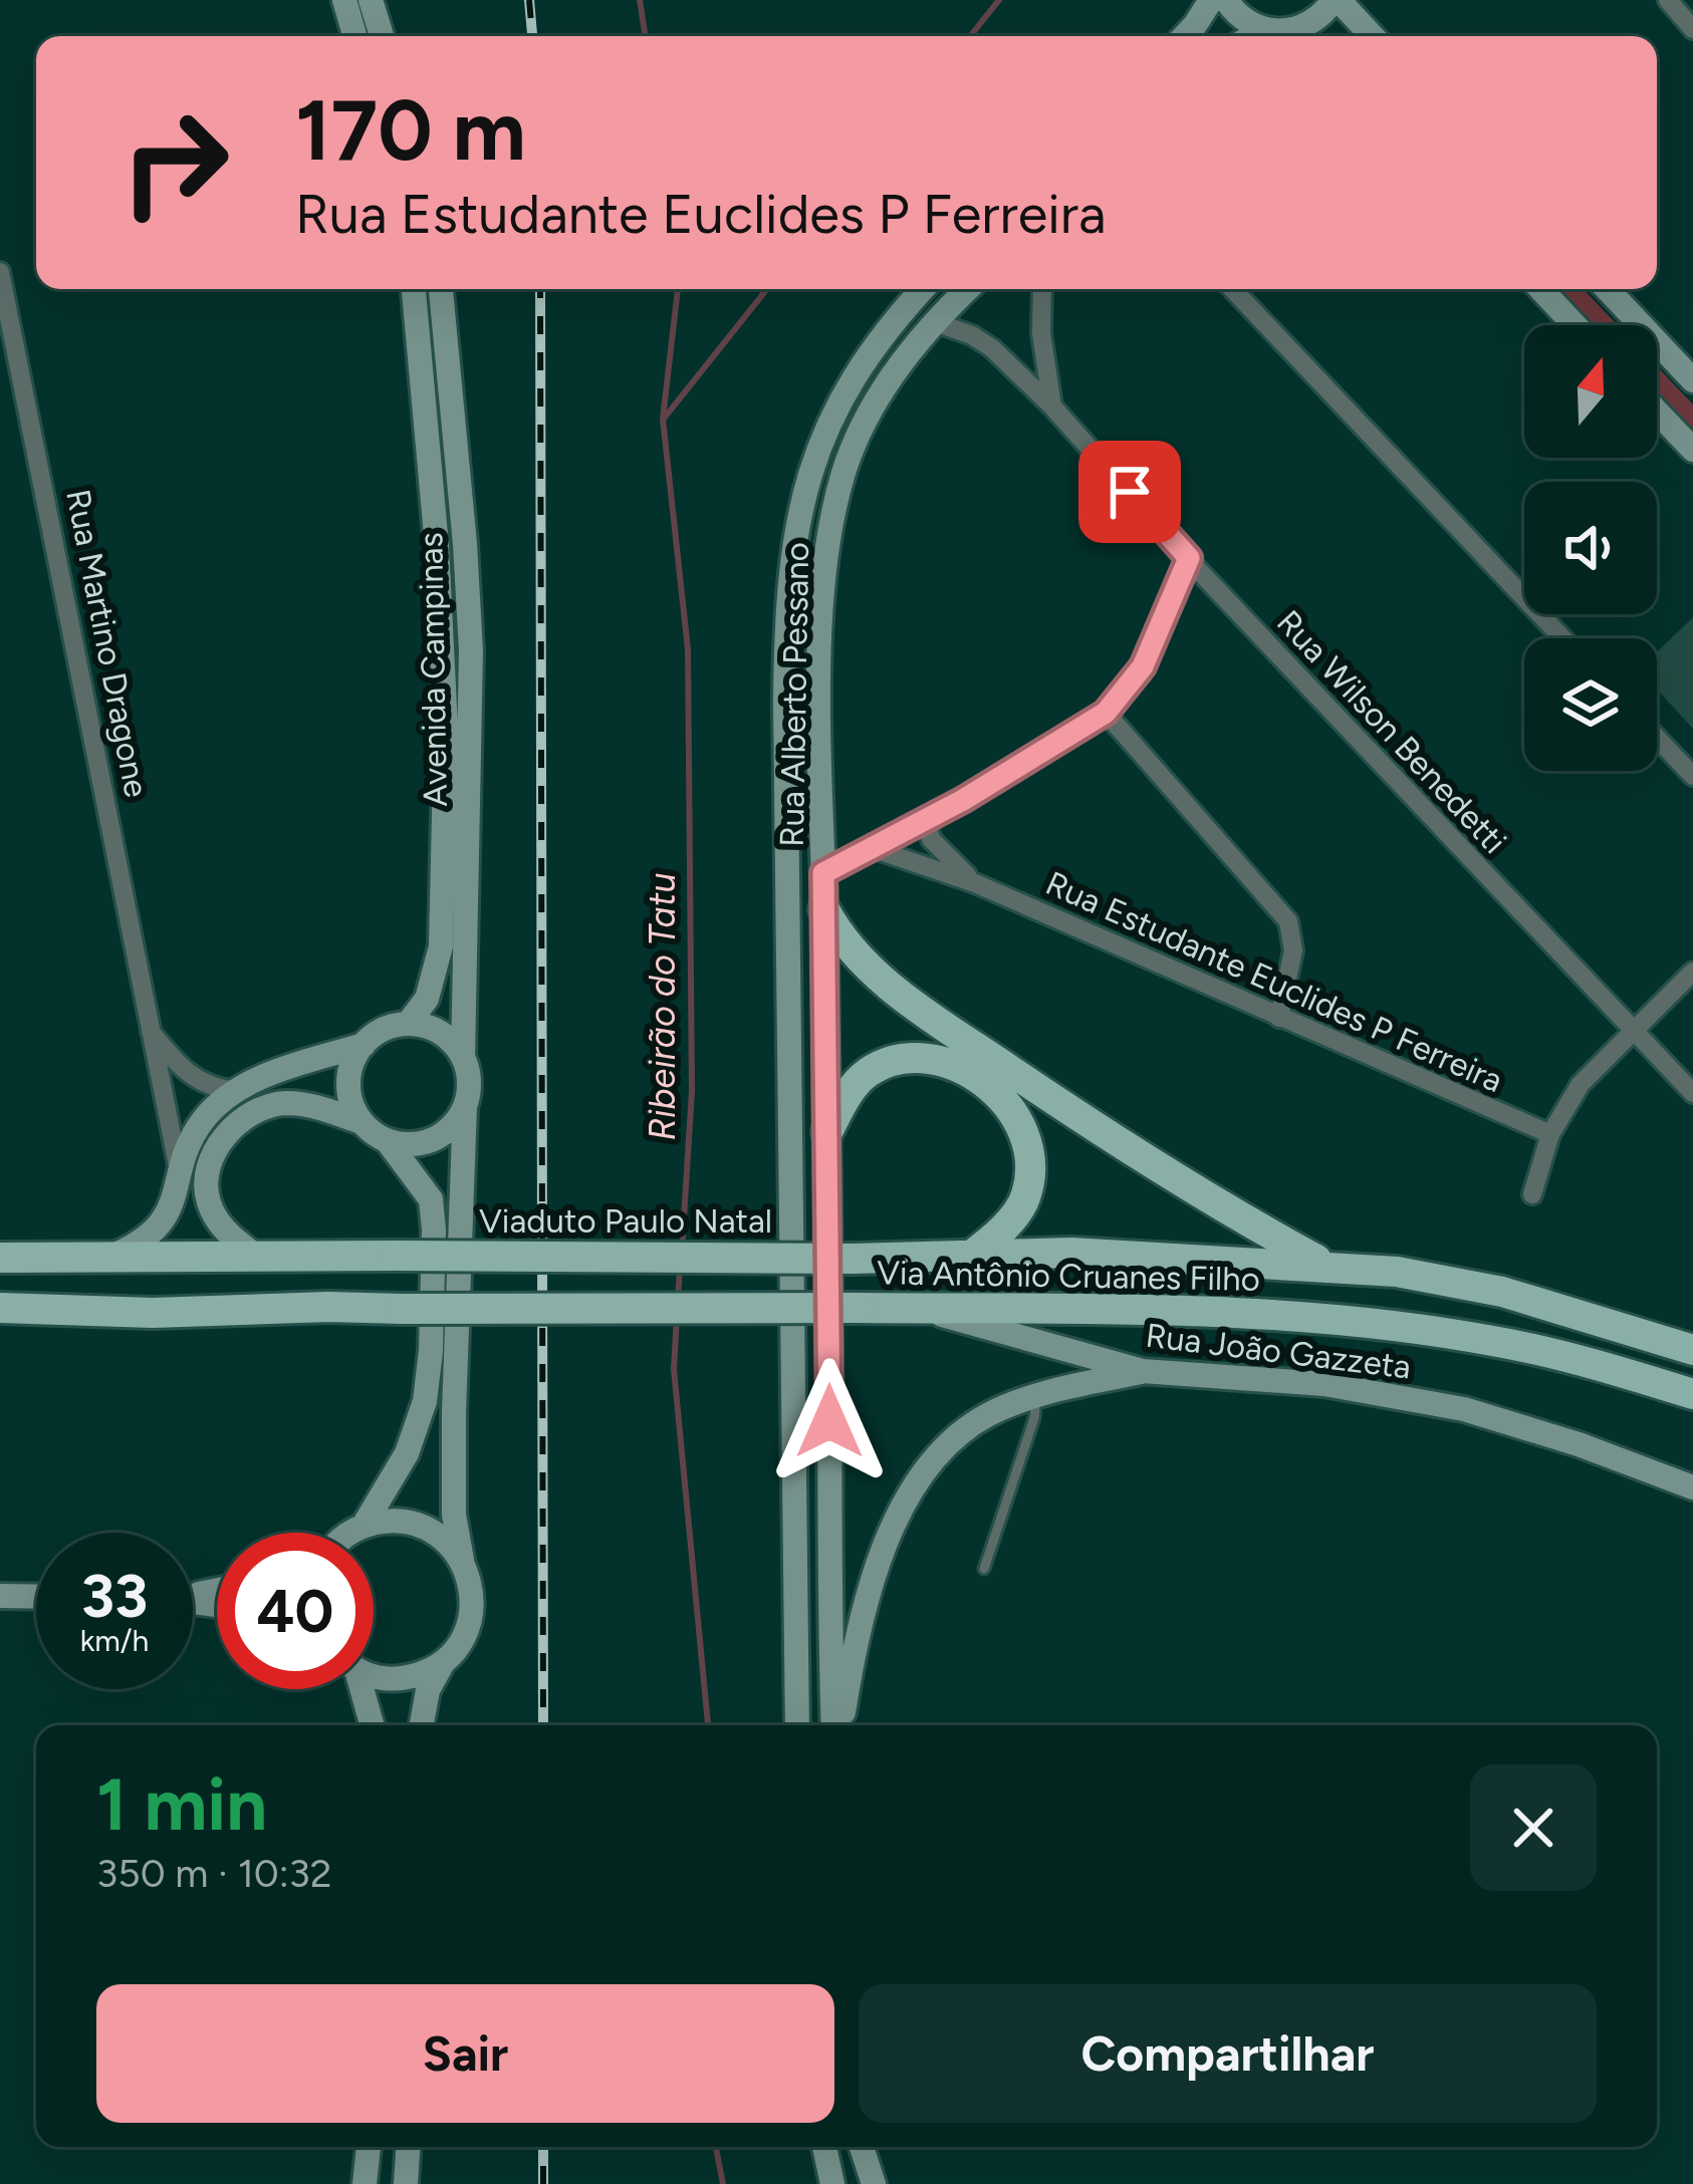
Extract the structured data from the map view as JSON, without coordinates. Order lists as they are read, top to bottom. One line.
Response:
{"streets":{"main road":["Avenida Campinas","Rua Alberto Pessano","Viaduto Paulo Natal","Via Antônio Cruanes Filho","Rua João Gazzeta"],"street":["Rua Martino Dragone","Rua Wilson Benedetti","Rua Estudante Euclides P Ferreira"]},"crossings":[["Rua Alberto Pessano","Rua Wilson Benedetti"],["Viaduto Paulo Natal","Via Antônio Cruanes Filho"],["Via Antônio Cruanes Filho","Rua João Gazzeta"]],"water":["Ribeirão do Tatu"],"north":"top","page":{"turn":["170 m","Rua Estudante Euclides P Ferreira"],"speed":"33 km/h","limit":"40","heading":["1 min","350 m · 10:32"],"buttons":["Sair","Compartilhar"]}}
